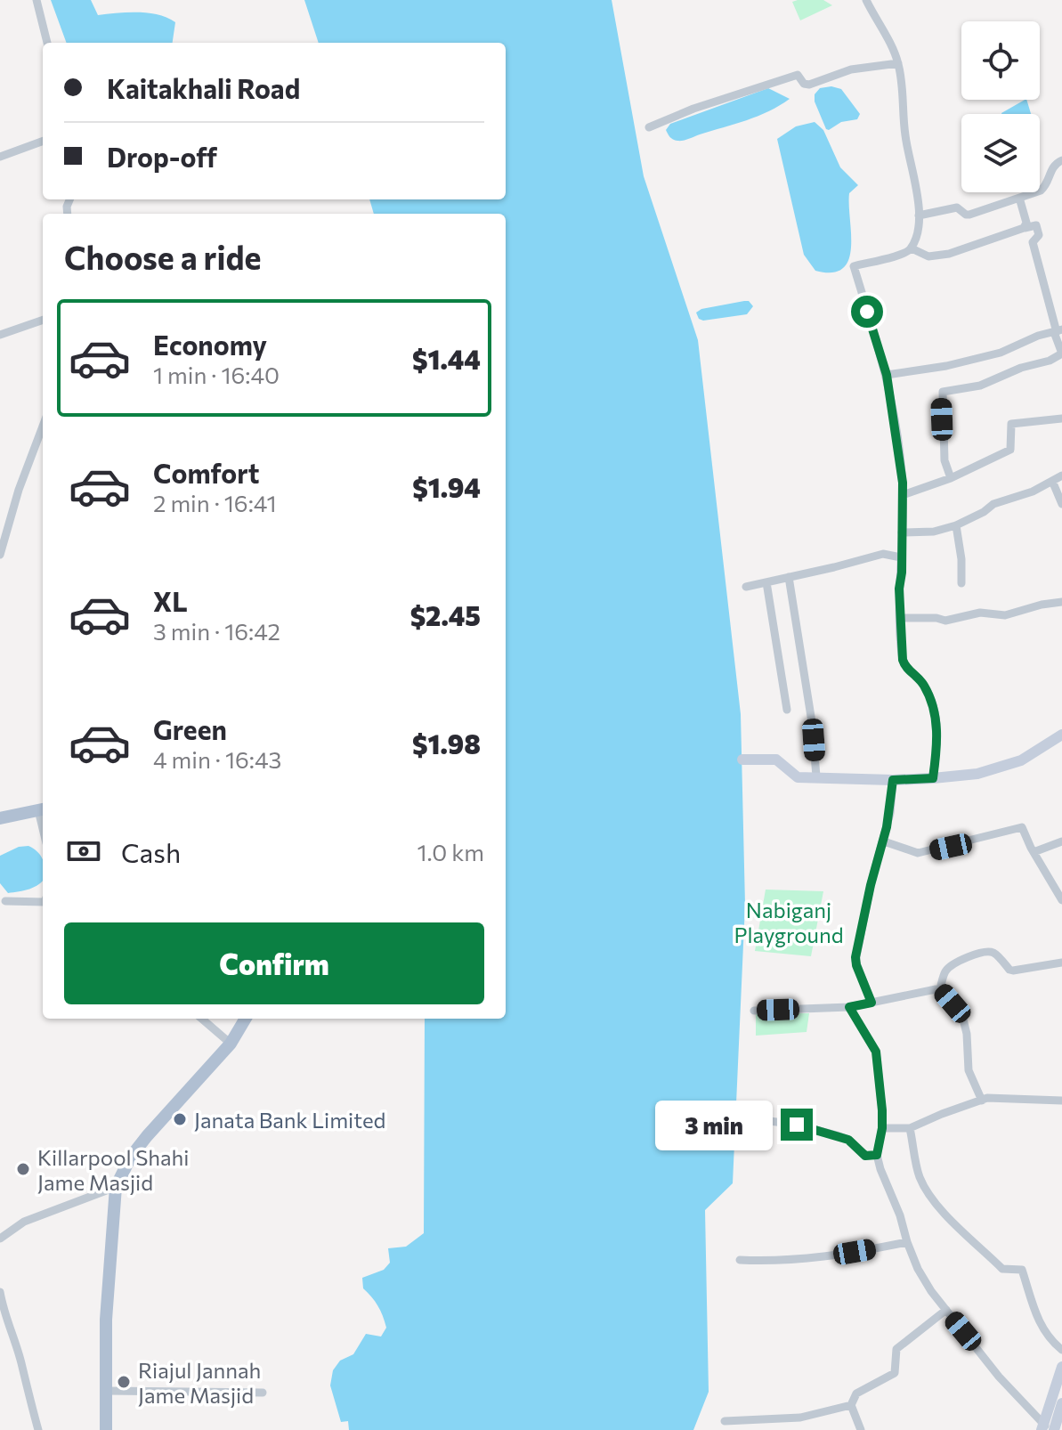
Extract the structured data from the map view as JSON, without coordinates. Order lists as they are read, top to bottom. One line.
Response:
{"parks":["Nabiganj Playground"],"places":["Janata Bank Limited","Killarpool Shahi Jame Masjid","Riajul Jannah Jame Masjid"],"page":{"banner":["Kaitakhali Road","Drop-off"],"heading":"Choose a ride","list":[{"name":"Economy","note":"1 min · 16:40","value":"$1.44"},{"name":"Comfort","note":"2 min · 16:41","value":"$1.94"},{"name":"XL","note":"3 min · 16:42","value":"$2.45"},{"name":"Green","note":"4 min · 16:43","value":"$1.98"}],"pay":["Cash","1.0 km"],"buttons":"Confirm","bubble":"3 min"}}
